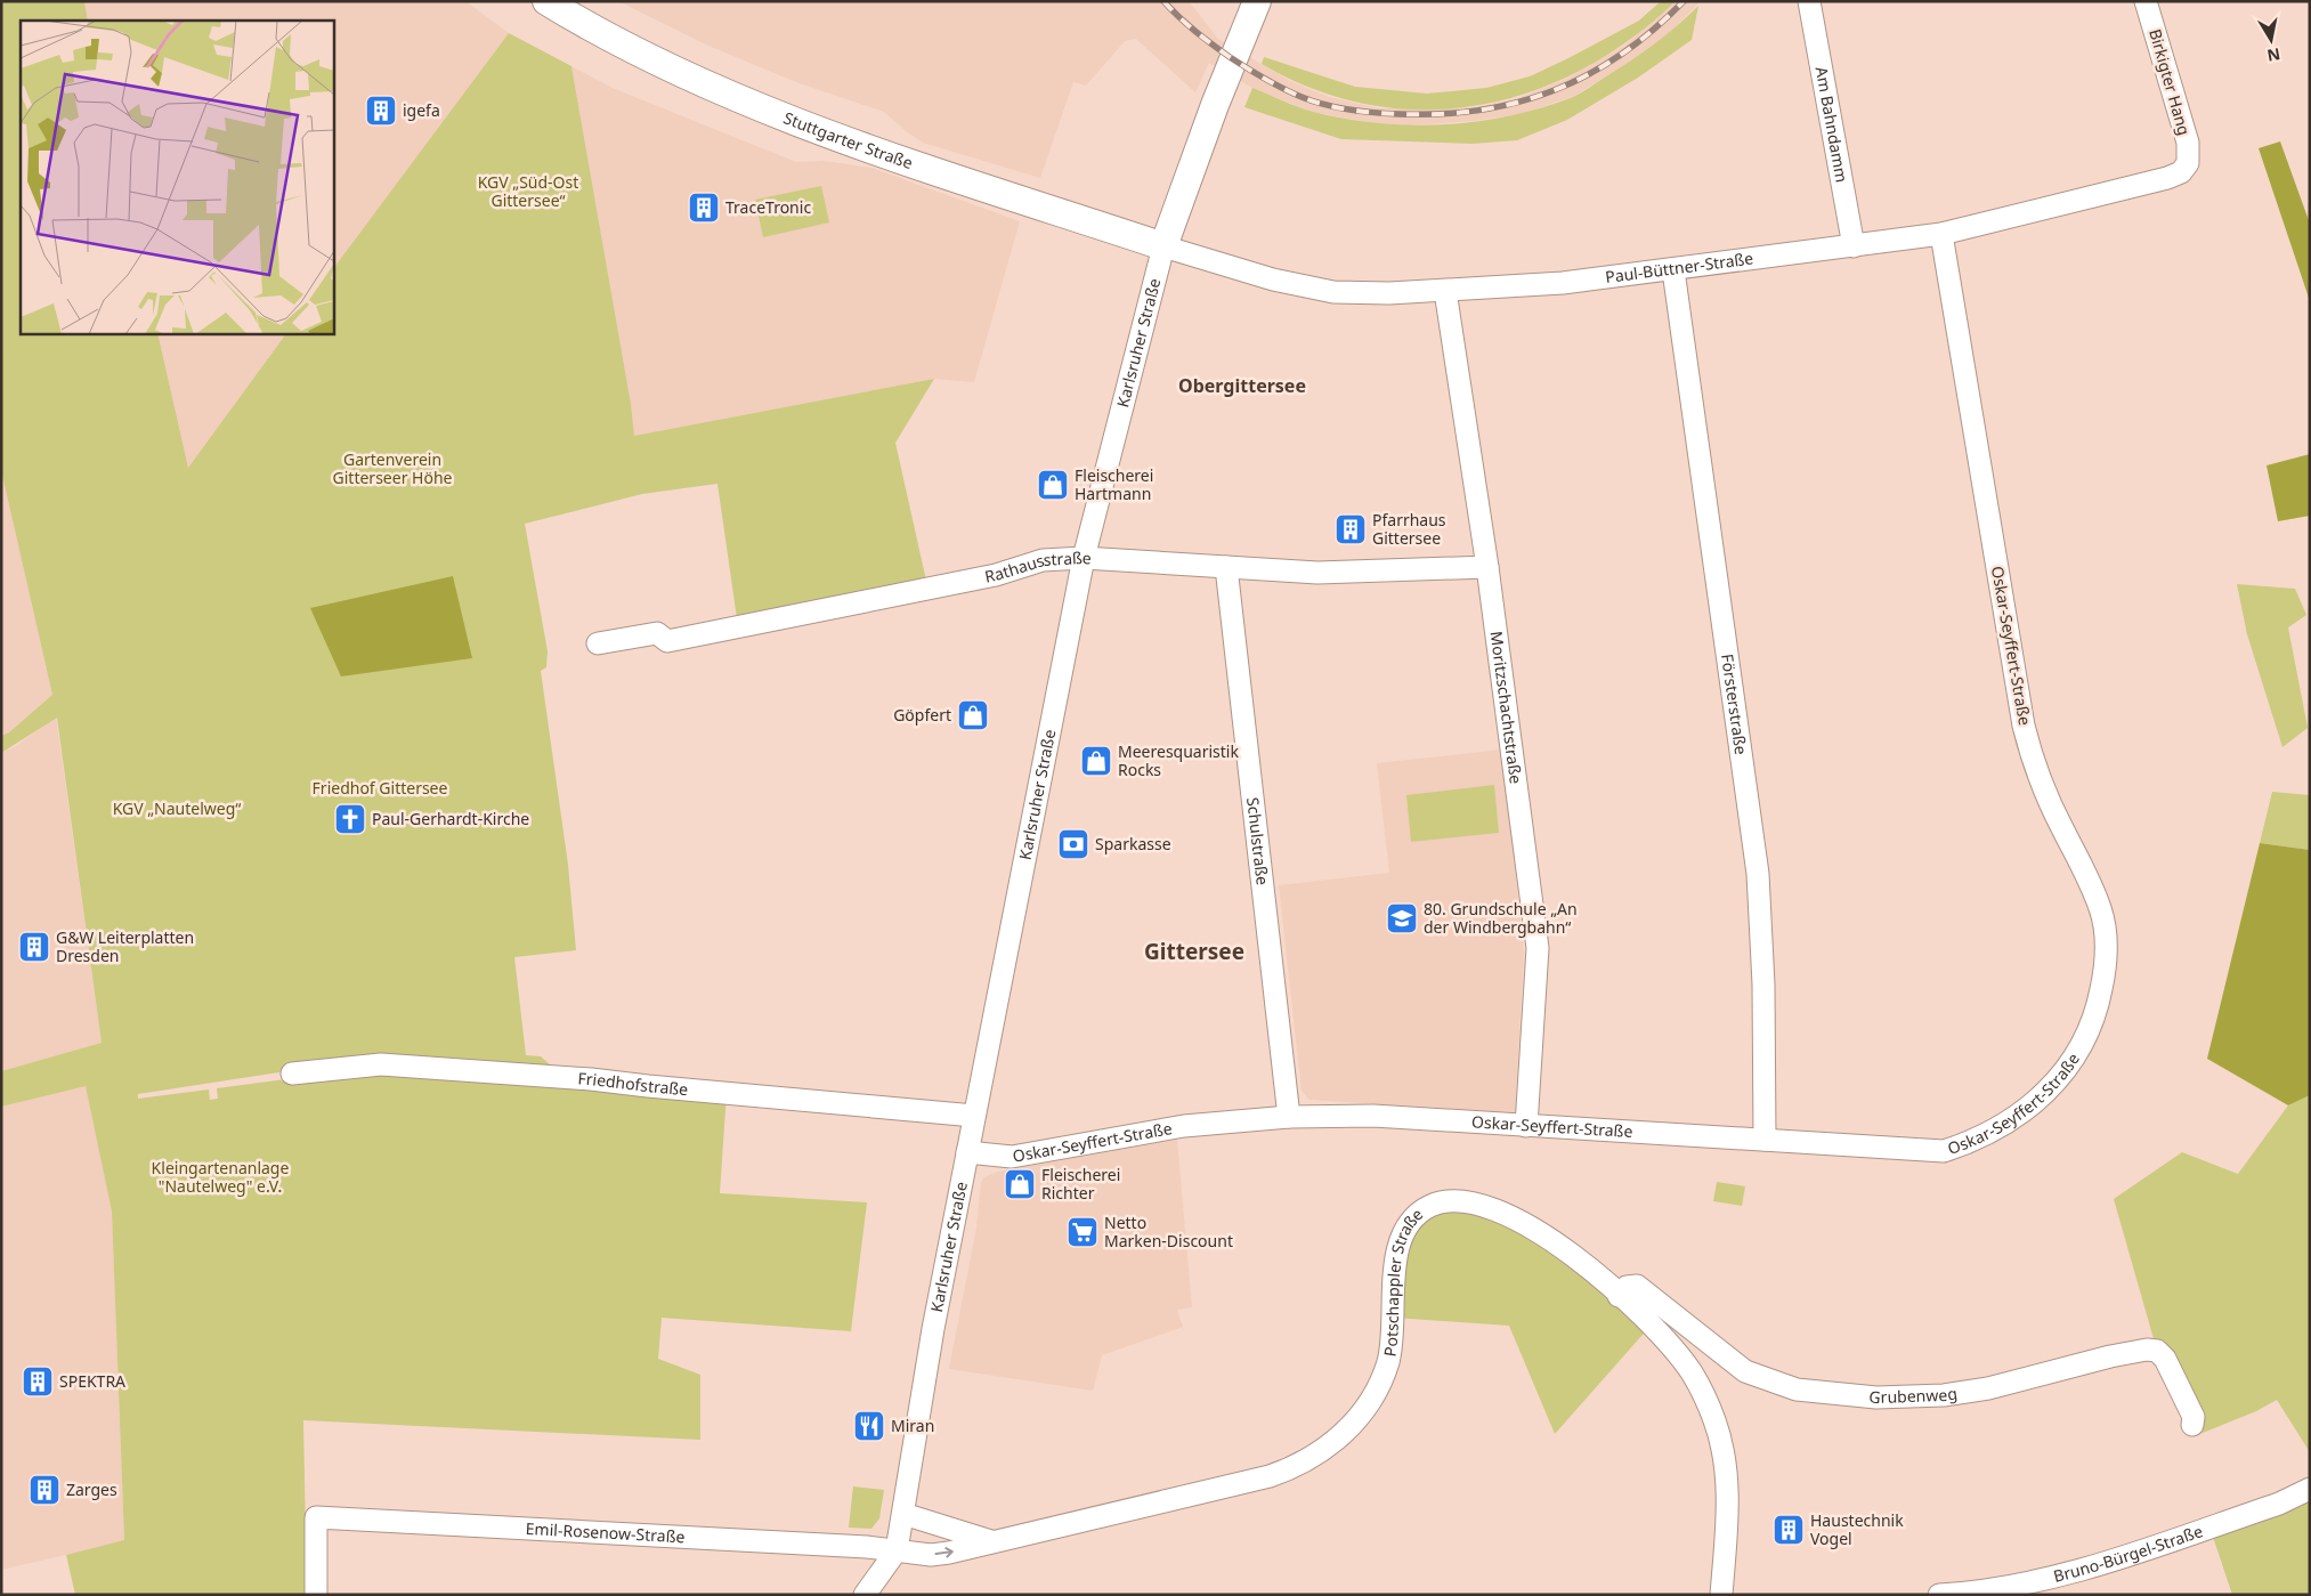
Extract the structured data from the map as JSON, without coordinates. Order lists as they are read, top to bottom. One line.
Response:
{"streets":{"main road":["Stuttgarter Straße","Karlsruher Straße"],"street":["Birkigter Hang","Am Bahndamm","Paul-Büttner-Straße","Rathausstraße","Oskar-Seyffert-Straße","Försterstraße","Moritzschachtstraße","Schulstraße","Friedhofstraße","Potschappler Straße","Grubenweg","Emil-Rosenow-Straße","Bruno-Bürgel-Straße"]},"crossings":[["Birkigter Hang","Paul-Büttner-Straße"],["Am Bahndamm","Paul-Büttner-Straße"],["Stuttgarter Straße","Paul-Büttner-Straße"],["Stuttgarter Straße","Karlsruher Straße"],["Paul-Büttner-Straße","Karlsruher Straße"],["Paul-Büttner-Straße","Oskar-Seyffert-Straße"],["Paul-Büttner-Straße","Försterstraße"],["Paul-Büttner-Straße","Moritzschachtstraße"],["Karlsruher Straße","Rathausstraße"],["Karlsruher Straße","Oskar-Seyffert-Straße"],["Karlsruher Straße","Friedhofstraße"],["Karlsruher Straße","Potschappler Straße"],["Karlsruher Straße","Emil-Rosenow-Straße"],["Rathausstraße","Moritzschachtstraße"],["Rathausstraße","Schulstraße"],["Oskar-Seyffert-Straße","Försterstraße"],["Oskar-Seyffert-Straße","Moritzschachtstraße"],["Oskar-Seyffert-Straße","Schulstraße"],["Potschappler Straße","Grubenweg"],["Potschappler Straße","Emil-Rosenow-Straße"]],"districts":["Obergittersee","Gittersee"],"parks":["KGV „Süd-Ost Gittersee“","Gartenverein Gitterseer Höhe","Friedhof Gittersee","KGV „Nautelweg“","Kleingartenanlage \"Nautelweg\" e.V."],"places":{"building":["igefa","TraceTronic","Pfarrhaus Gittersee","G&W Leiterplatten Dresden","SPEKTRA","Zarges","Haustechnik Vogel"],"shop":["Fleischerei Hartmann","Göpfert","Meeresquaristik Rocks","Fleischerei Richter"],"church":["Paul-Gerhardt-Kirche"],"bank":["Sparkasse"],"school or university":["80. Grundschule „An der Windbergbahn“"],"supermarket":["Netto Marken-Discount"],"restaurant":["Miran"]},"north":"bottom"}
